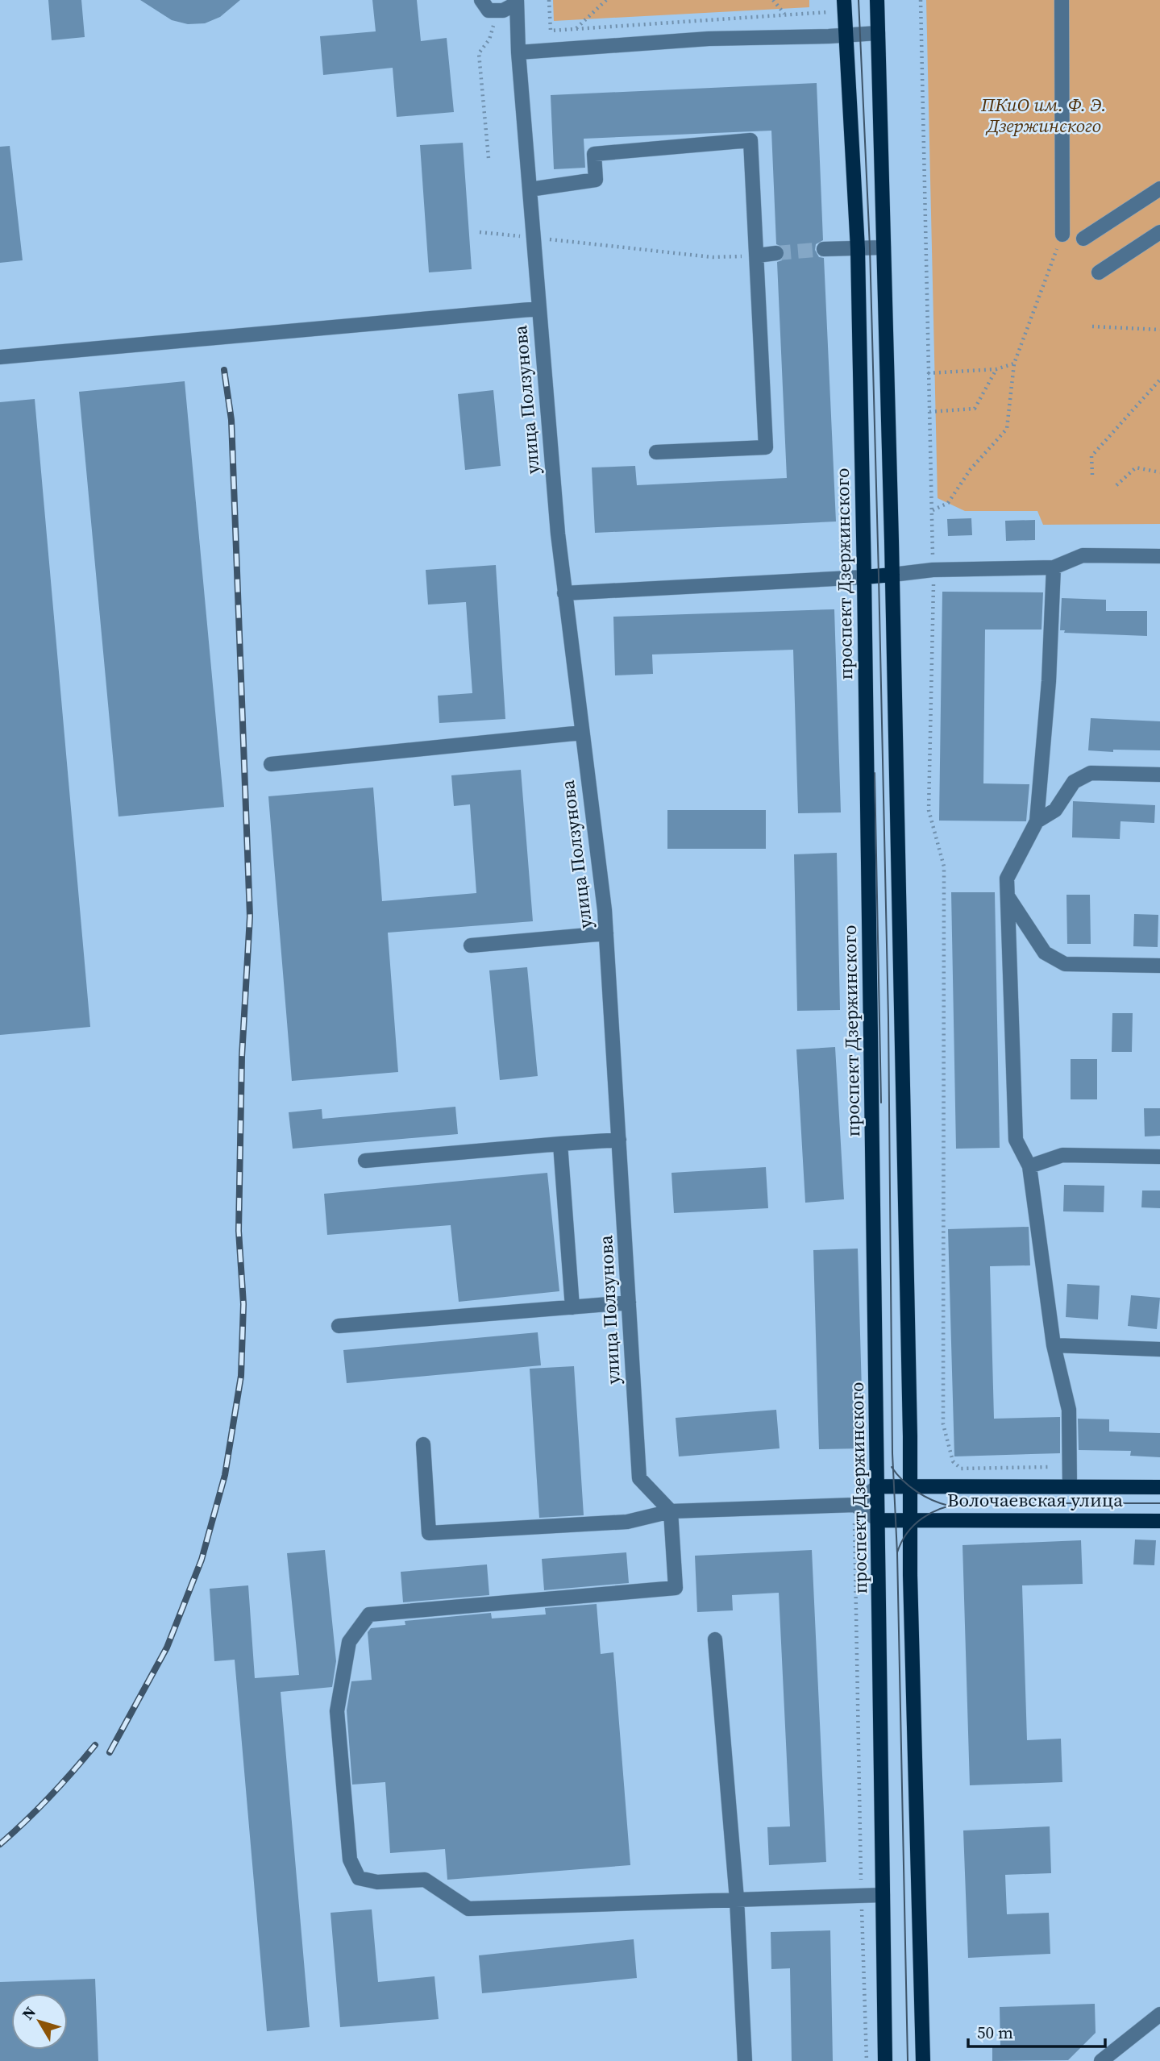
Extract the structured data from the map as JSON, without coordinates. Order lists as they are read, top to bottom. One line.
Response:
{"streets":{"main road":["проспект Дзержинского","Волочаевская улица"],"street":["улица Ползунова"]},"crossings":[["проспект Дзержинского","Волочаевская улица"]],"parks":["ПКиО им. Ф. Э. Дзержинского"],"scale_bar":"50 m","north":"top left"}
